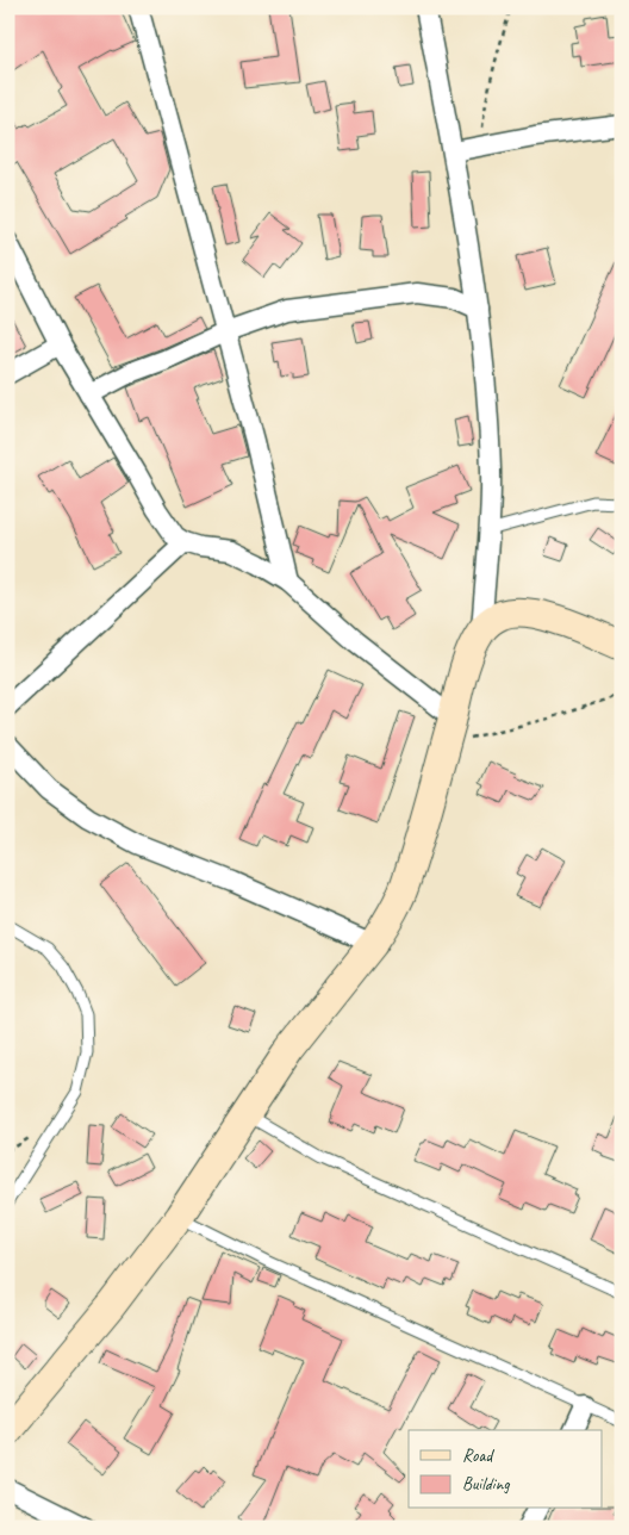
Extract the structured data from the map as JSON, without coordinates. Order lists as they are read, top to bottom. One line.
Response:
{"legend":["Road","Building"]}
